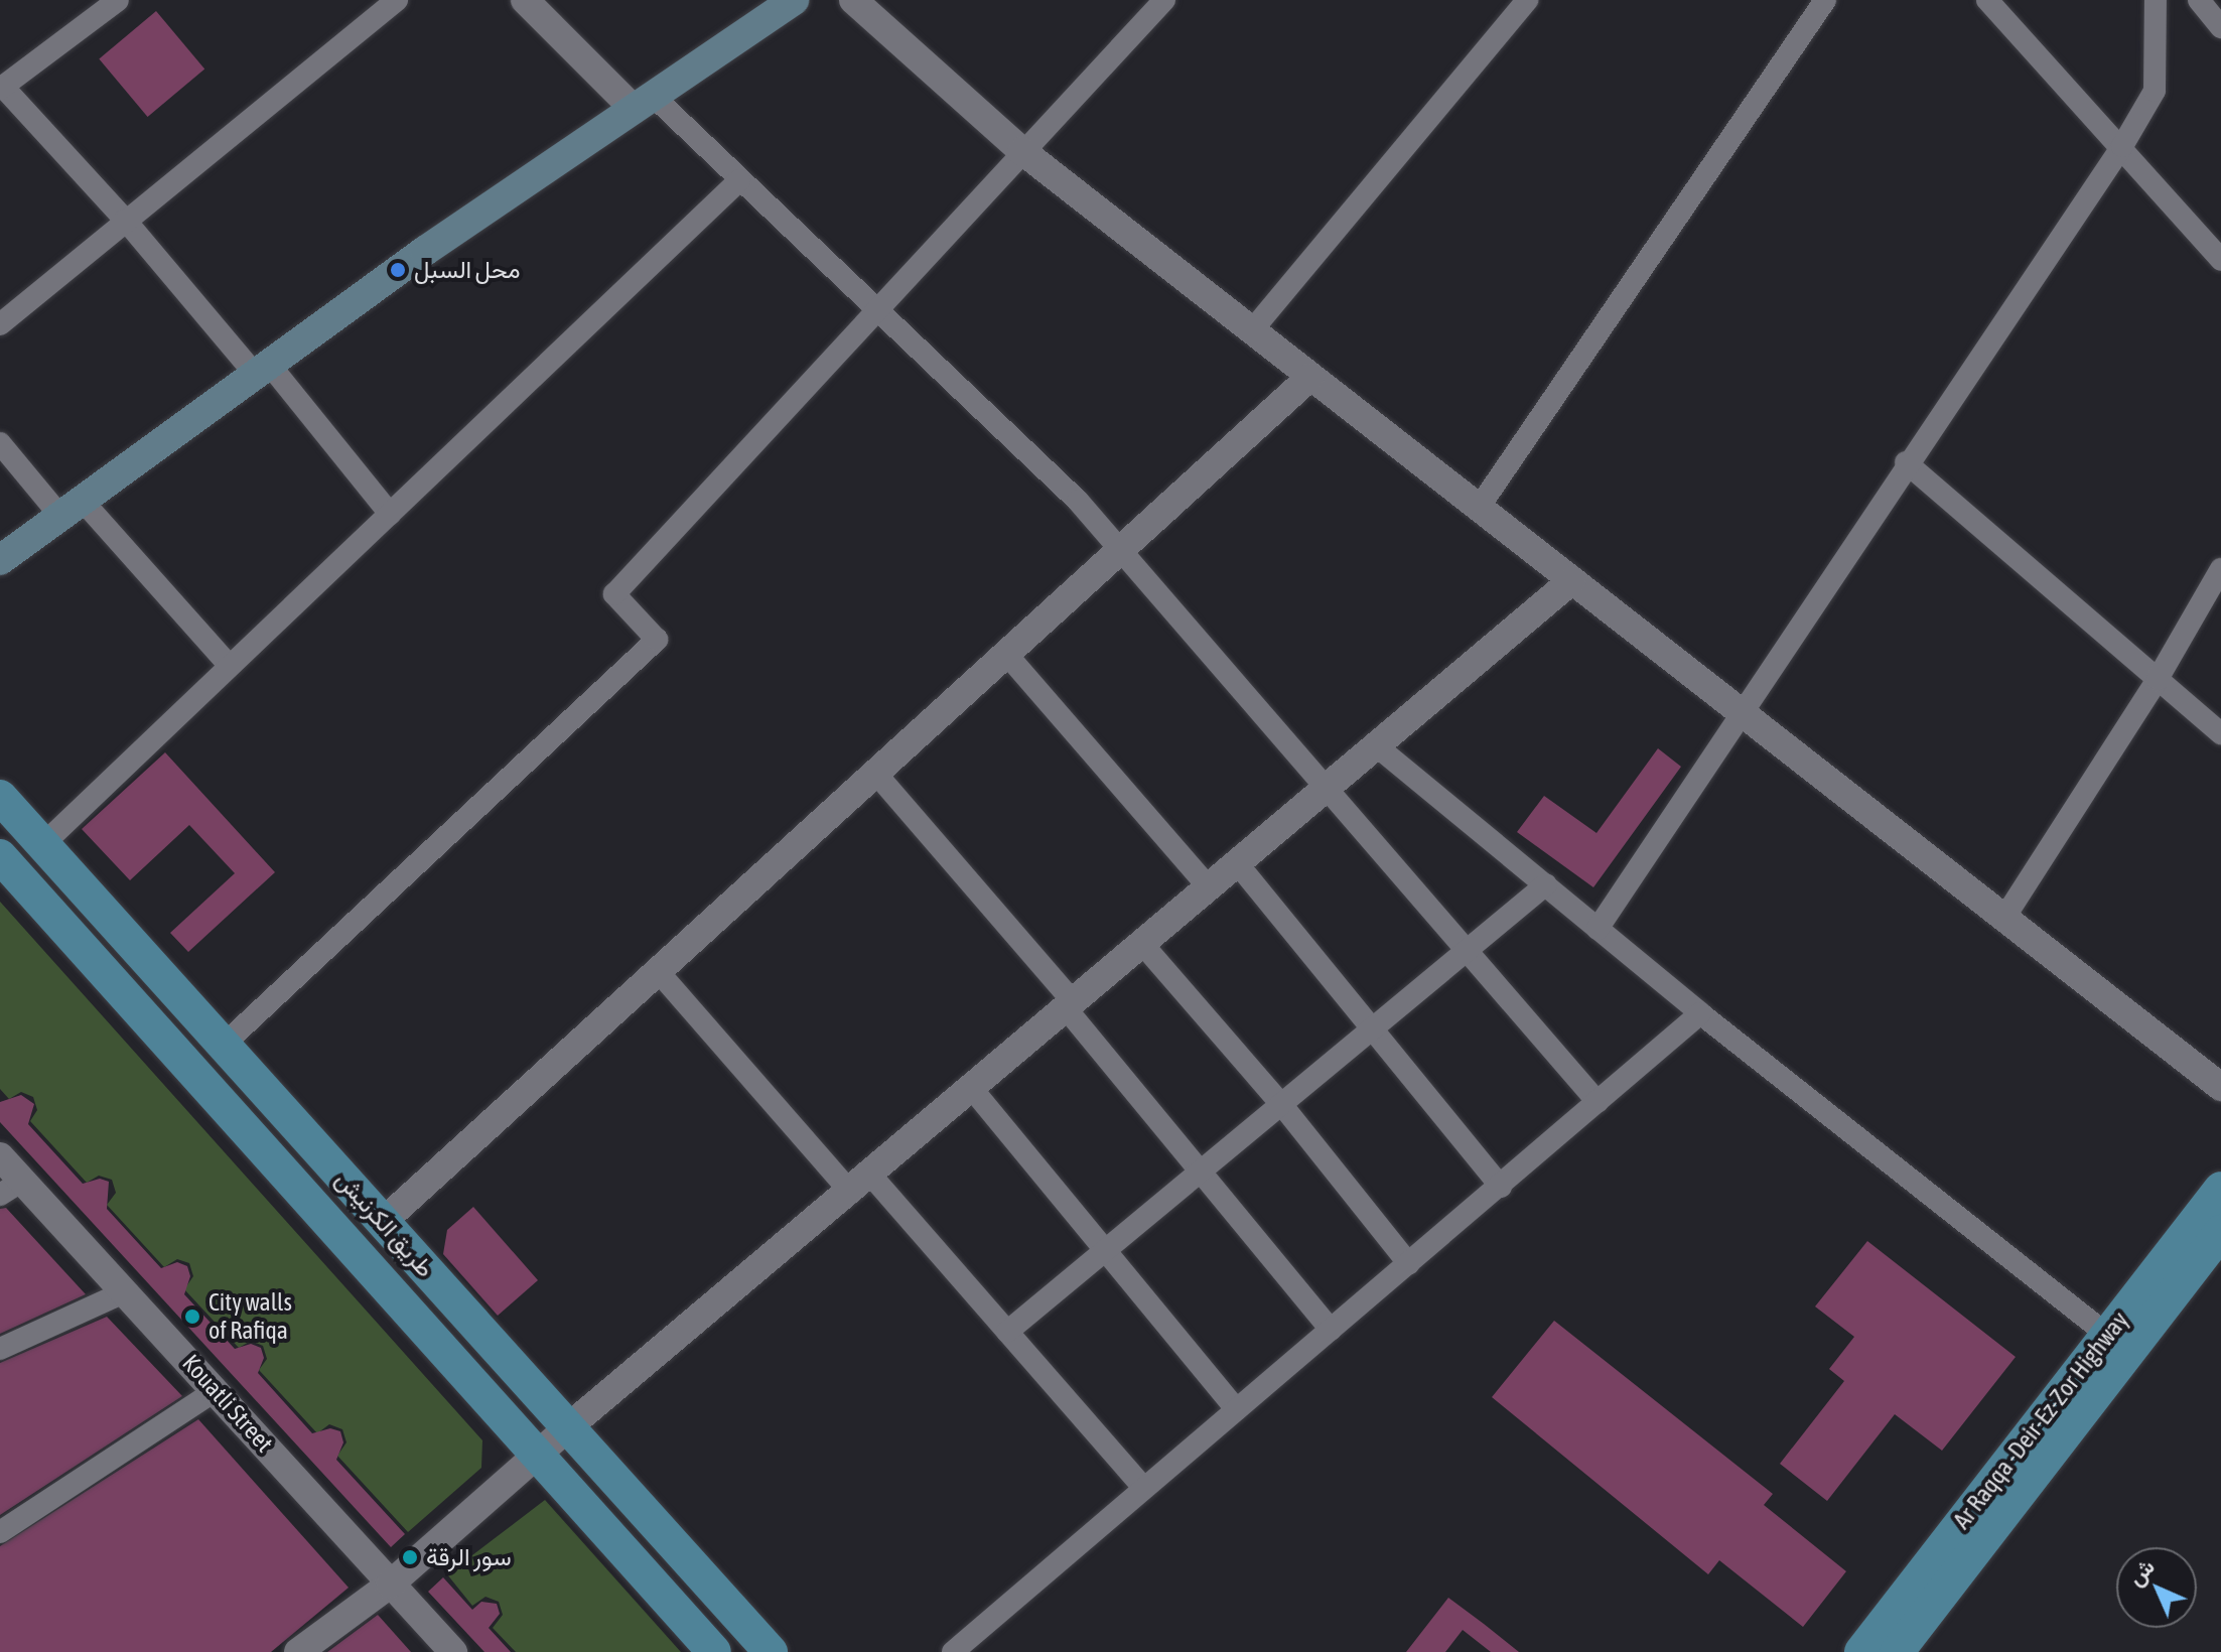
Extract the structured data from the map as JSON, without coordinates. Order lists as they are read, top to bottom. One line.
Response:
{"streets":{"main road":["طريق الكرنيش","Ar Raqqa -Deir-Ez-Zor Highway"],"street":["Kouatli Street"]},"places":["محل السبل","City walls of Rafiqa","سور الرقة"],"north":"top left"}
